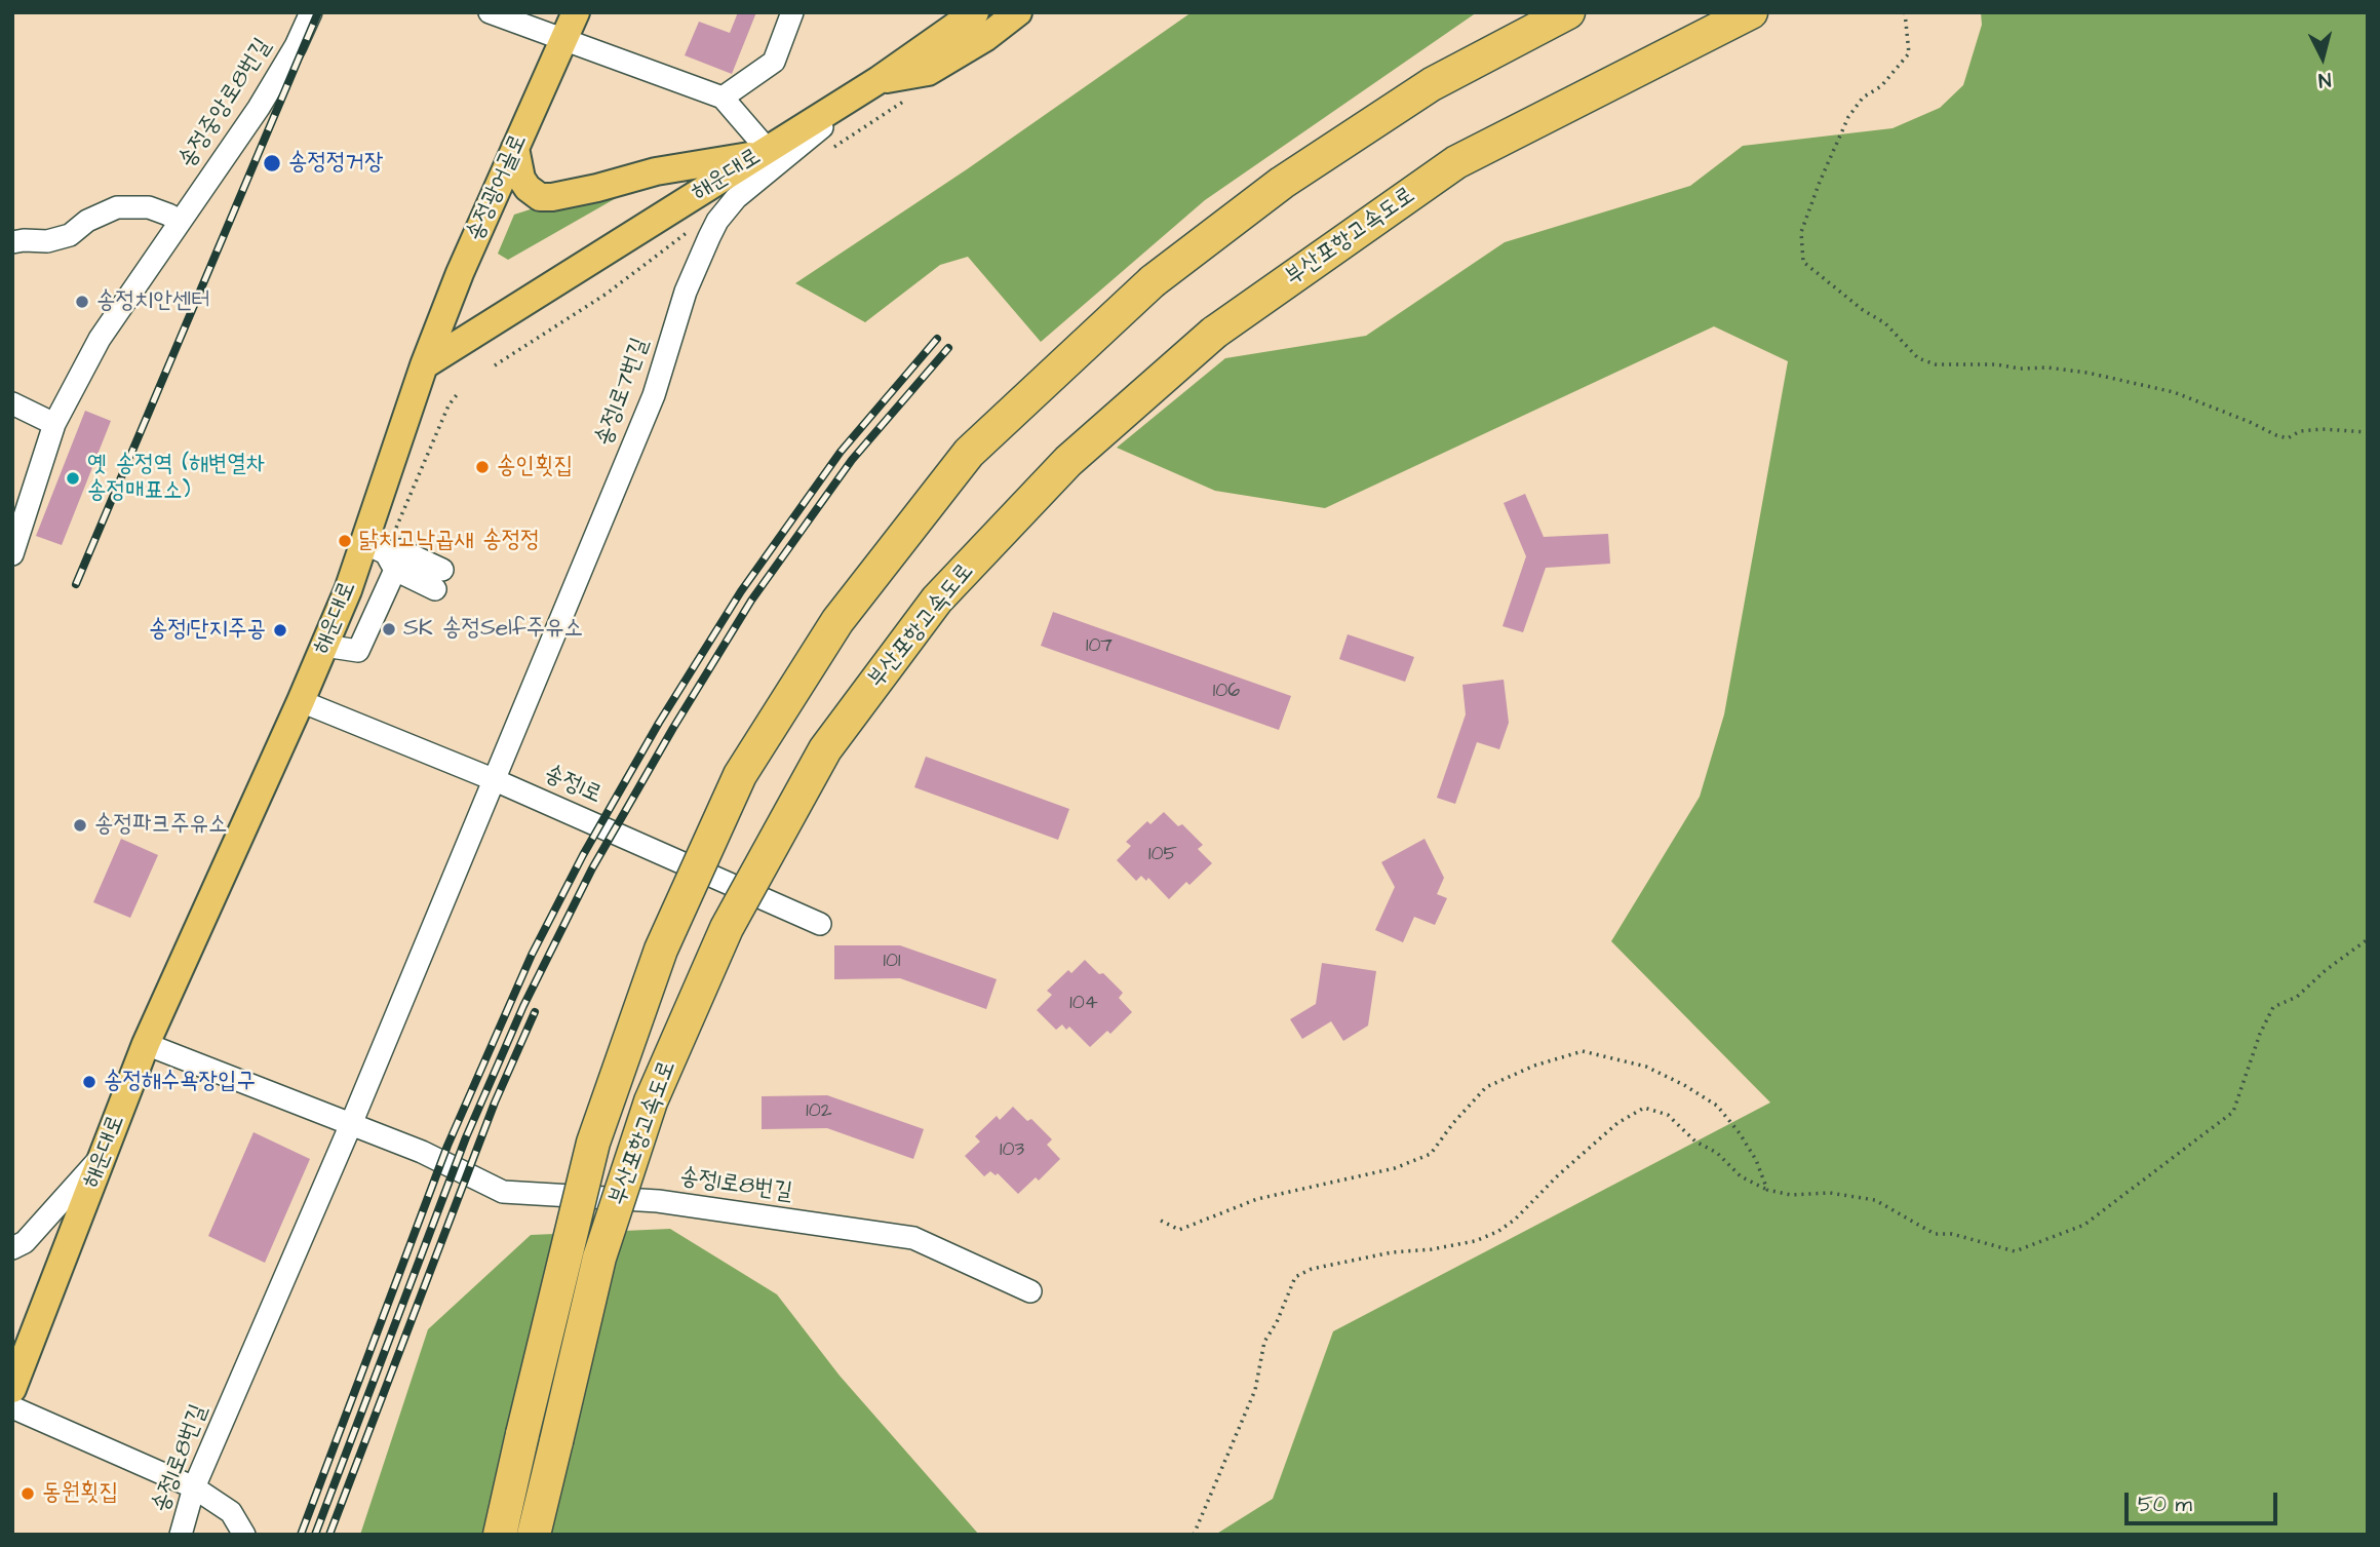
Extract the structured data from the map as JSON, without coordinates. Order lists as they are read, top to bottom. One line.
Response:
{"streets":{"highway":["부산포항고속도로"],"main road":["해운대로","송정광어골로"],"street":["송정중앙로8번길","송정1로7번길","송정1로","송정1로8번길"]},"crossings":[["해운대로","송정광어골로"],["해운대로","송정1로7번길"],["해운대로","송정1로"],["송정1로7번길","송정1로"],["송정1로7번길","송정1로8번길"],["송정1로","송정1로8번길"]],"places":["송정정거장","송정치안센터","송인횟집","옛 송정역 (해변열차 송정매표소)","닭치고낙곱새 송정정","SK 송정Self주유소","송정1단지주공","송정파크주유소","송정해수욕장입구","동원횟집"],"house_numbers":["107","106","105","101","104","102","103"],"scale_bar":"50 m","north":"bottom"}
